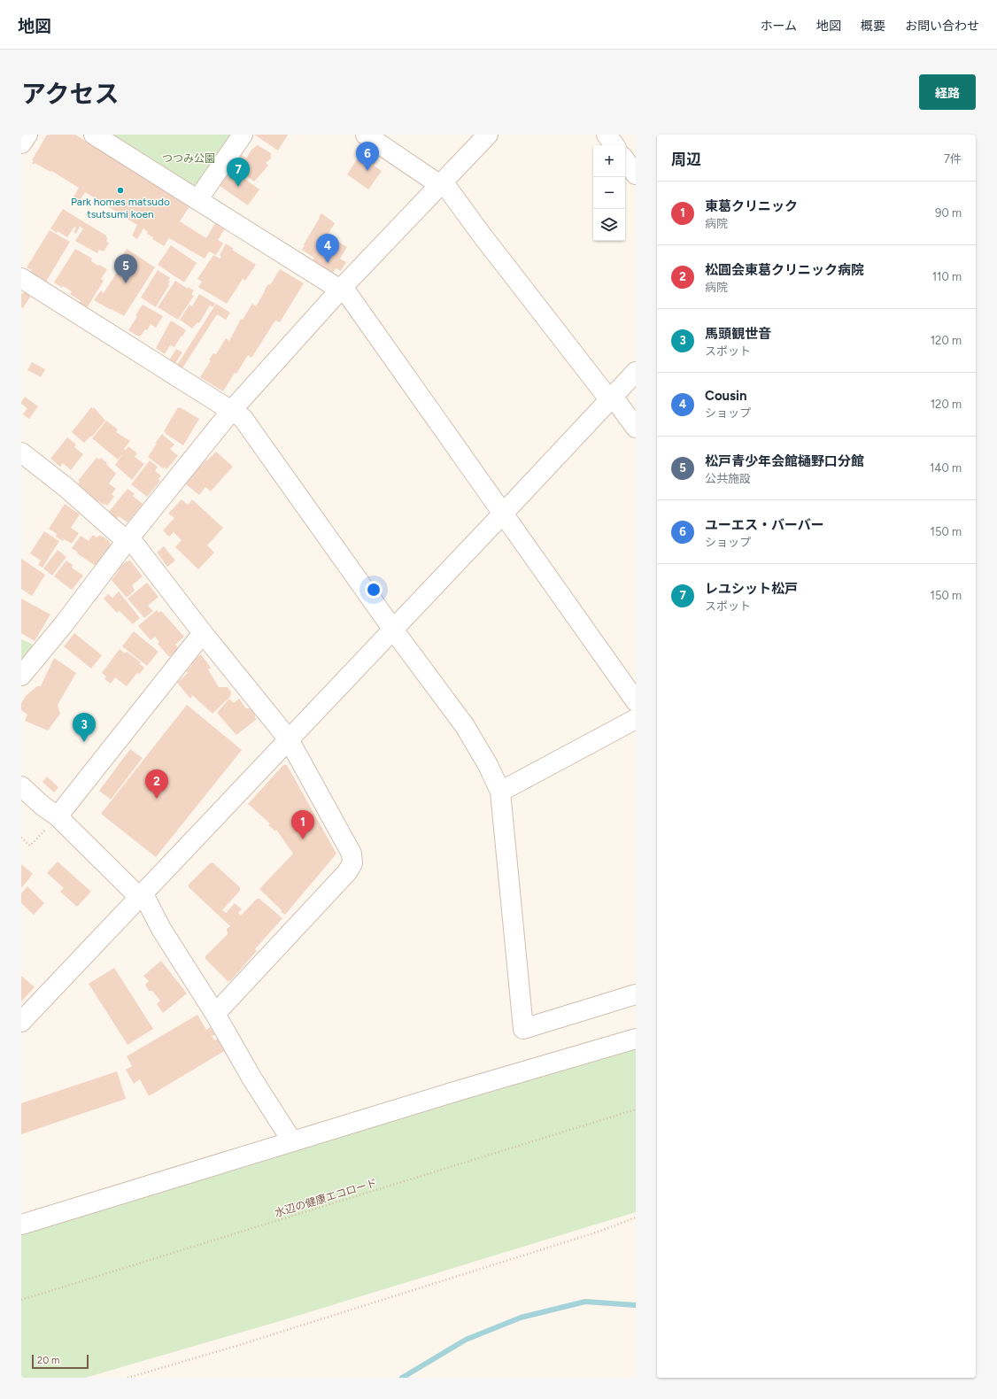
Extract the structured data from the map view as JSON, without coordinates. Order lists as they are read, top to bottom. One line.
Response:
{"streets":{"path":["水辺の健康エコロード"]},"parks":["つつみ公園"],"places":["Park homes matsudo tsutsumi koen"],"scale_bar":"20 m","page":{"header":"地図","nav":["ホーム","地図","概要","お問い合わせ"],"title":"アクセス","buttons":"経路","heading":["周辺","7件"],"pins":["6","7","4","5","3","2","1"],"map_buttons":["+","−"],"list":[{"mark":"1","name":"東葛クリニック","note":"病院","value":"90 m"},{"mark":"2","name":"松圓会東葛クリニック病院","note":"病院","value":"110 m"},{"mark":"3","name":"馬頭観世音","note":"スポット","value":"120 m"},{"mark":"4","name":"Cousin","note":"ショップ","value":"120 m"},{"mark":"5","name":"松戸青少年会館樋野口分館","note":"公共施設","value":"140 m"},{"mark":"6","name":"ユーエス・バーバー","note":"ショップ","value":"150 m"},{"mark":"7","name":"レユシット松戸","note":"スポット","value":"150 m"}],"scale":"20 m"}}
